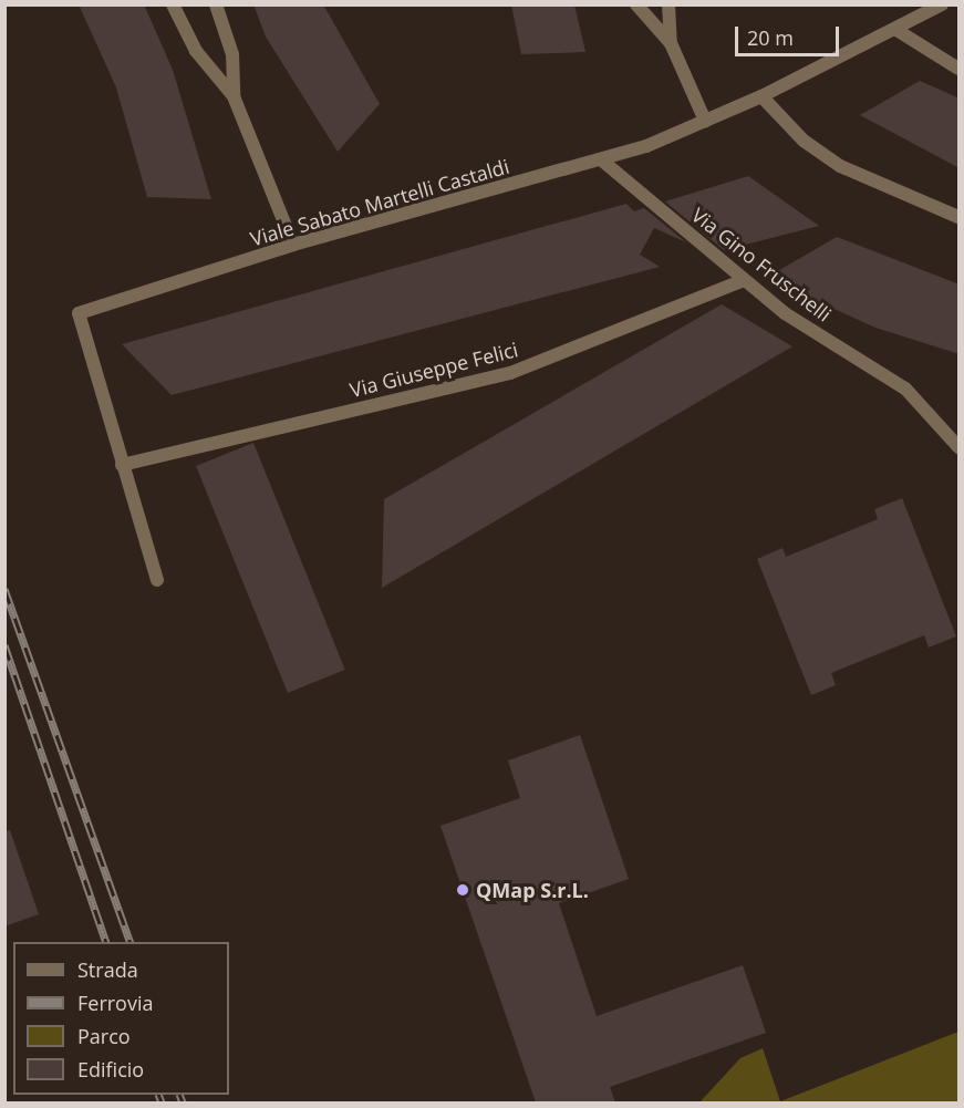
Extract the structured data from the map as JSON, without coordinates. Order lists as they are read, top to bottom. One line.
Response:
{"streets":{"street":["Viale Sabato Martelli Castaldi","Via Gino Fruschelli","Via Giuseppe Felici"]},"crossings":[["Viale Sabato Martelli Castaldi","Via Gino Fruschelli"],["Viale Sabato Martelli Castaldi","Via Giuseppe Felici"],["Via Gino Fruschelli","Via Giuseppe Felici"]],"places":["QMap S.r.L."],"legend":["Strada","Ferrovia","Parco","Edificio"],"scale_bar":"20 m"}
